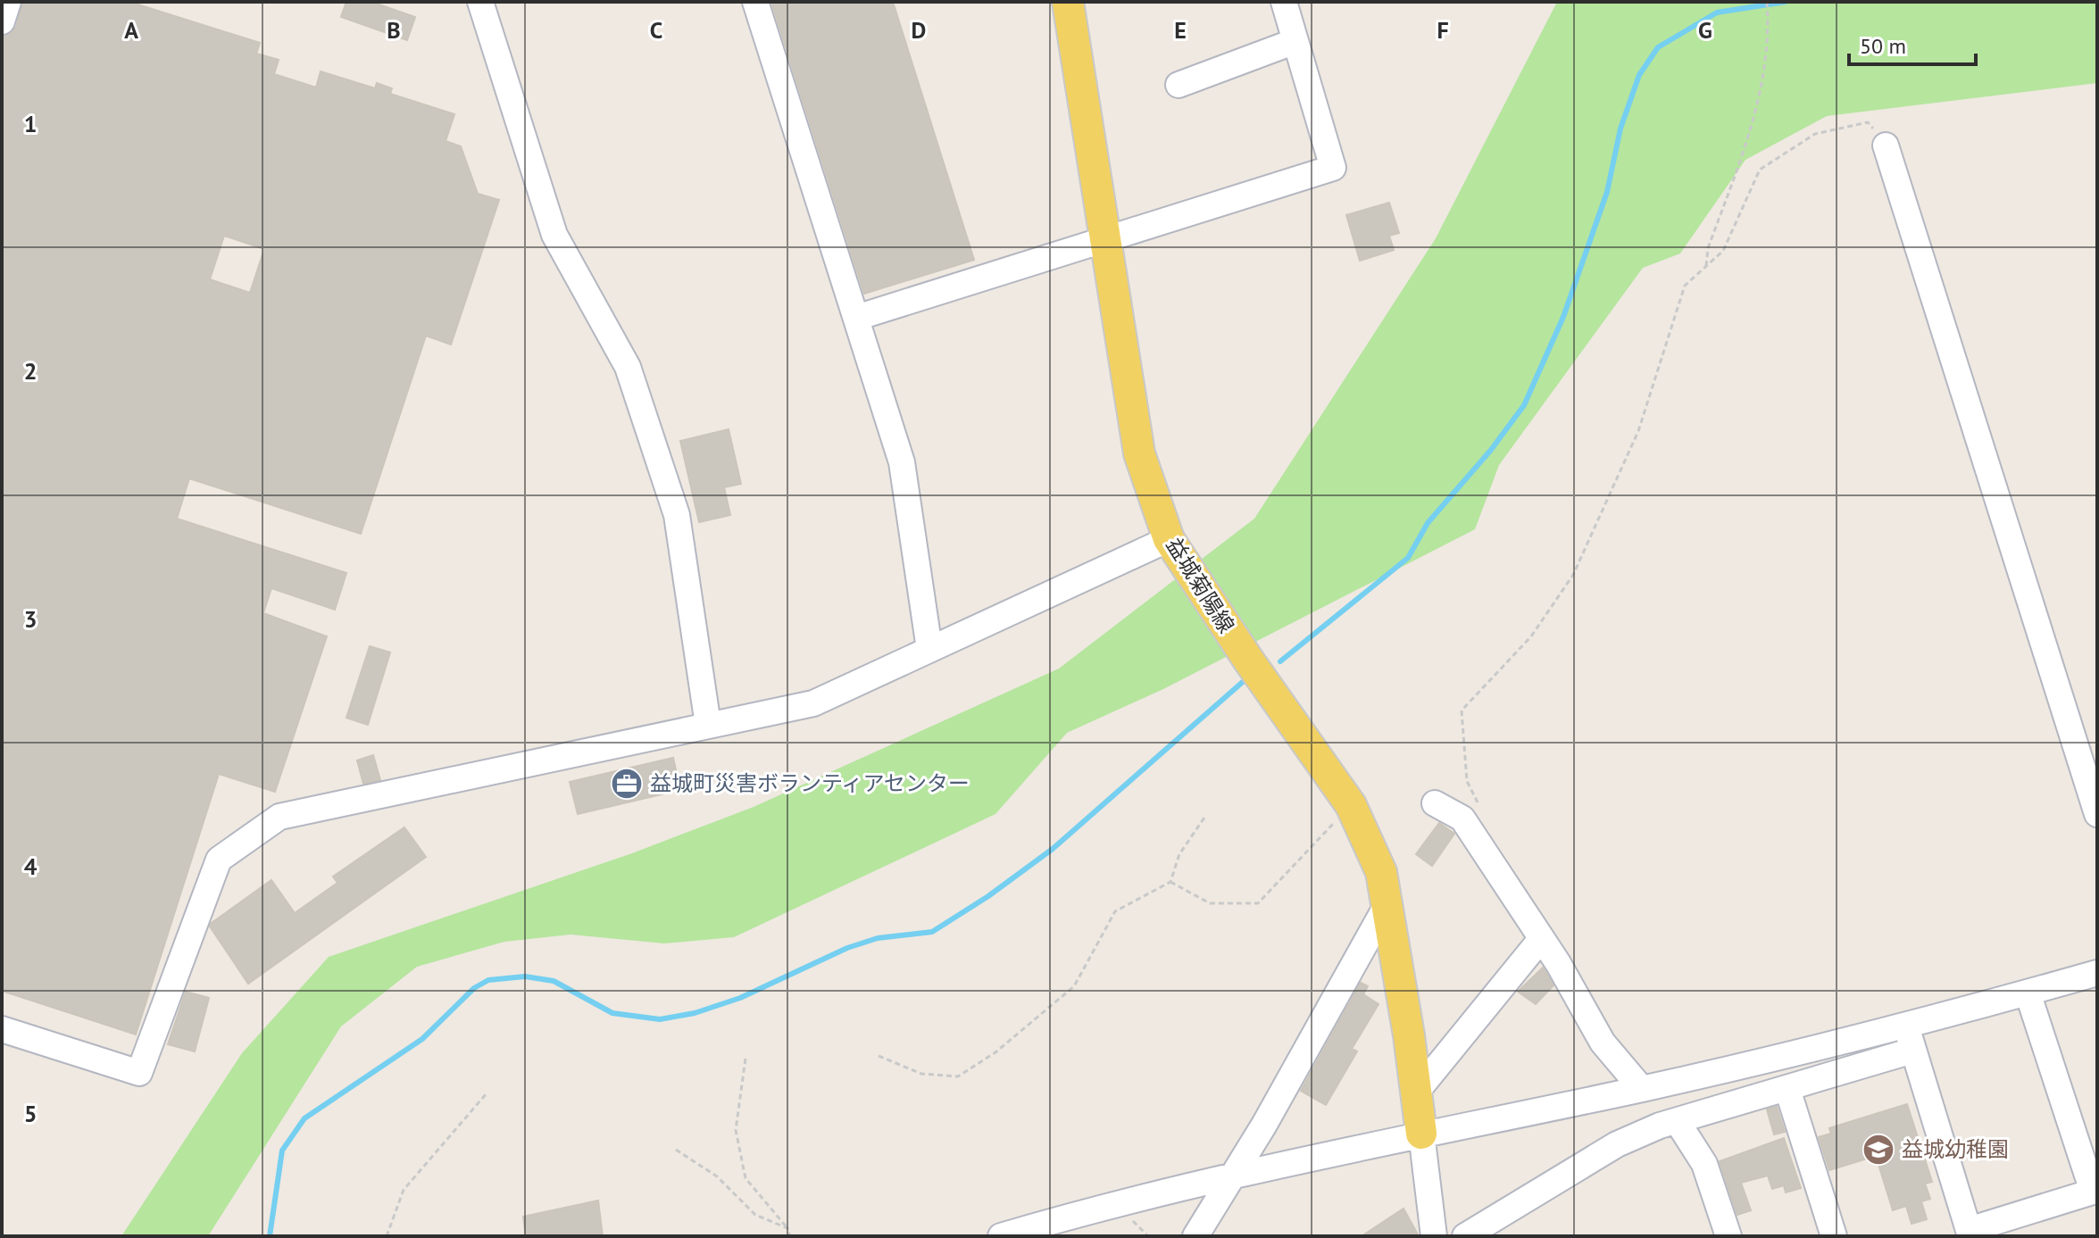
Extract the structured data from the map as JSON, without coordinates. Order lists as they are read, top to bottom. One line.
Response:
{"streets":{"main road":["益城菊陽線"]},"places":{"office":["益城町災害ボランティアセンター"],"school or university":["益城幼稚園"]},"scale_bar":"50 m","grid":{"columns":["A","B","C","D","E","F","G"],"rows":["1","2","3","4","5"]}}
